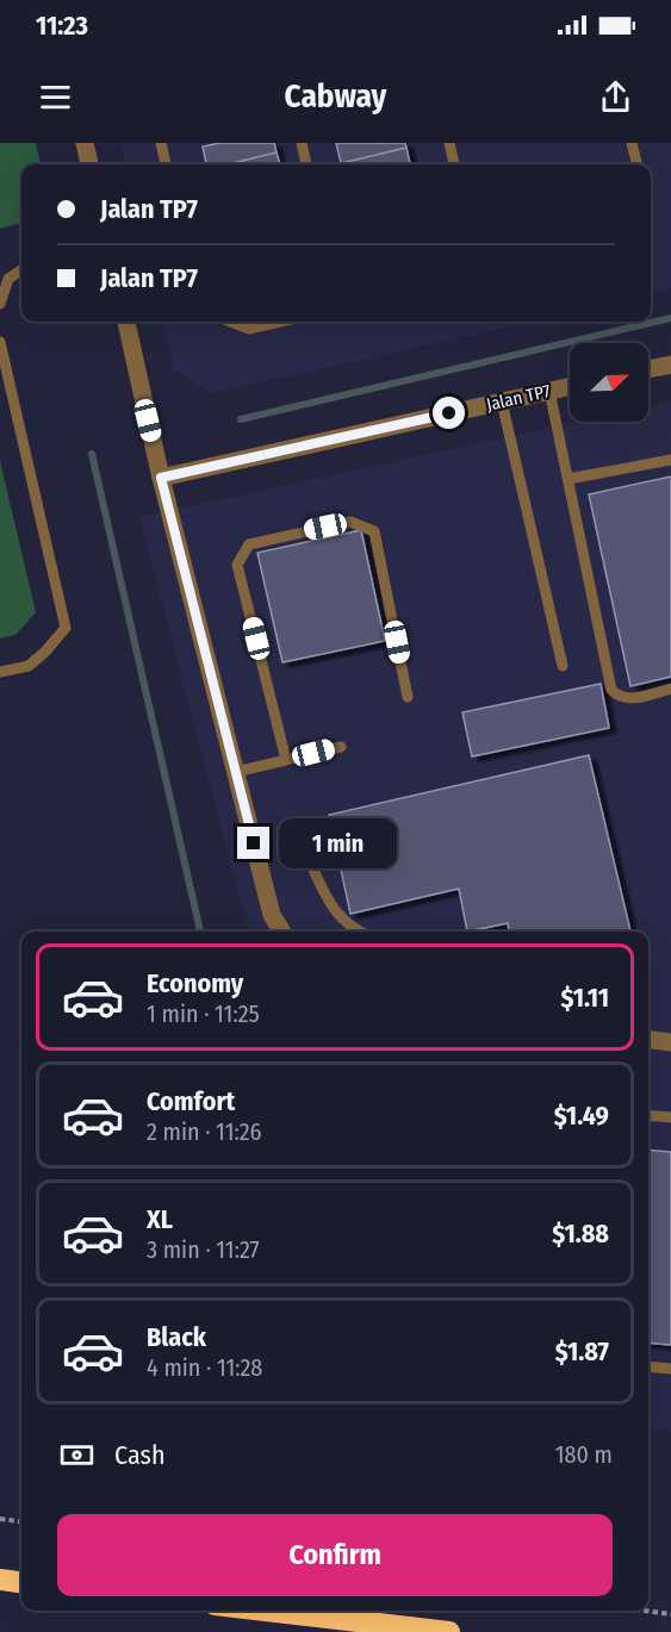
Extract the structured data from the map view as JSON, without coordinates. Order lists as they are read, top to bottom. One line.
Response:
{"streets":{"street":["Jalan TP7"]},"north":"top right","page":{"status":"11:23","header":"Cabway","banner":["Jalan TP7","Jalan TP7"],"bubble":"1 min","list":[{"name":"Economy","note":"1 min · 11:25","value":"$1.11"},{"name":"Comfort","note":"2 min · 11:26","value":"$1.49"},{"name":"XL","note":"3 min · 11:27","value":"$1.88"},{"name":"Black","note":"4 min · 11:28","value":"$1.87"}],"pay":["Cash","180 m"],"buttons":"Confirm"}}
